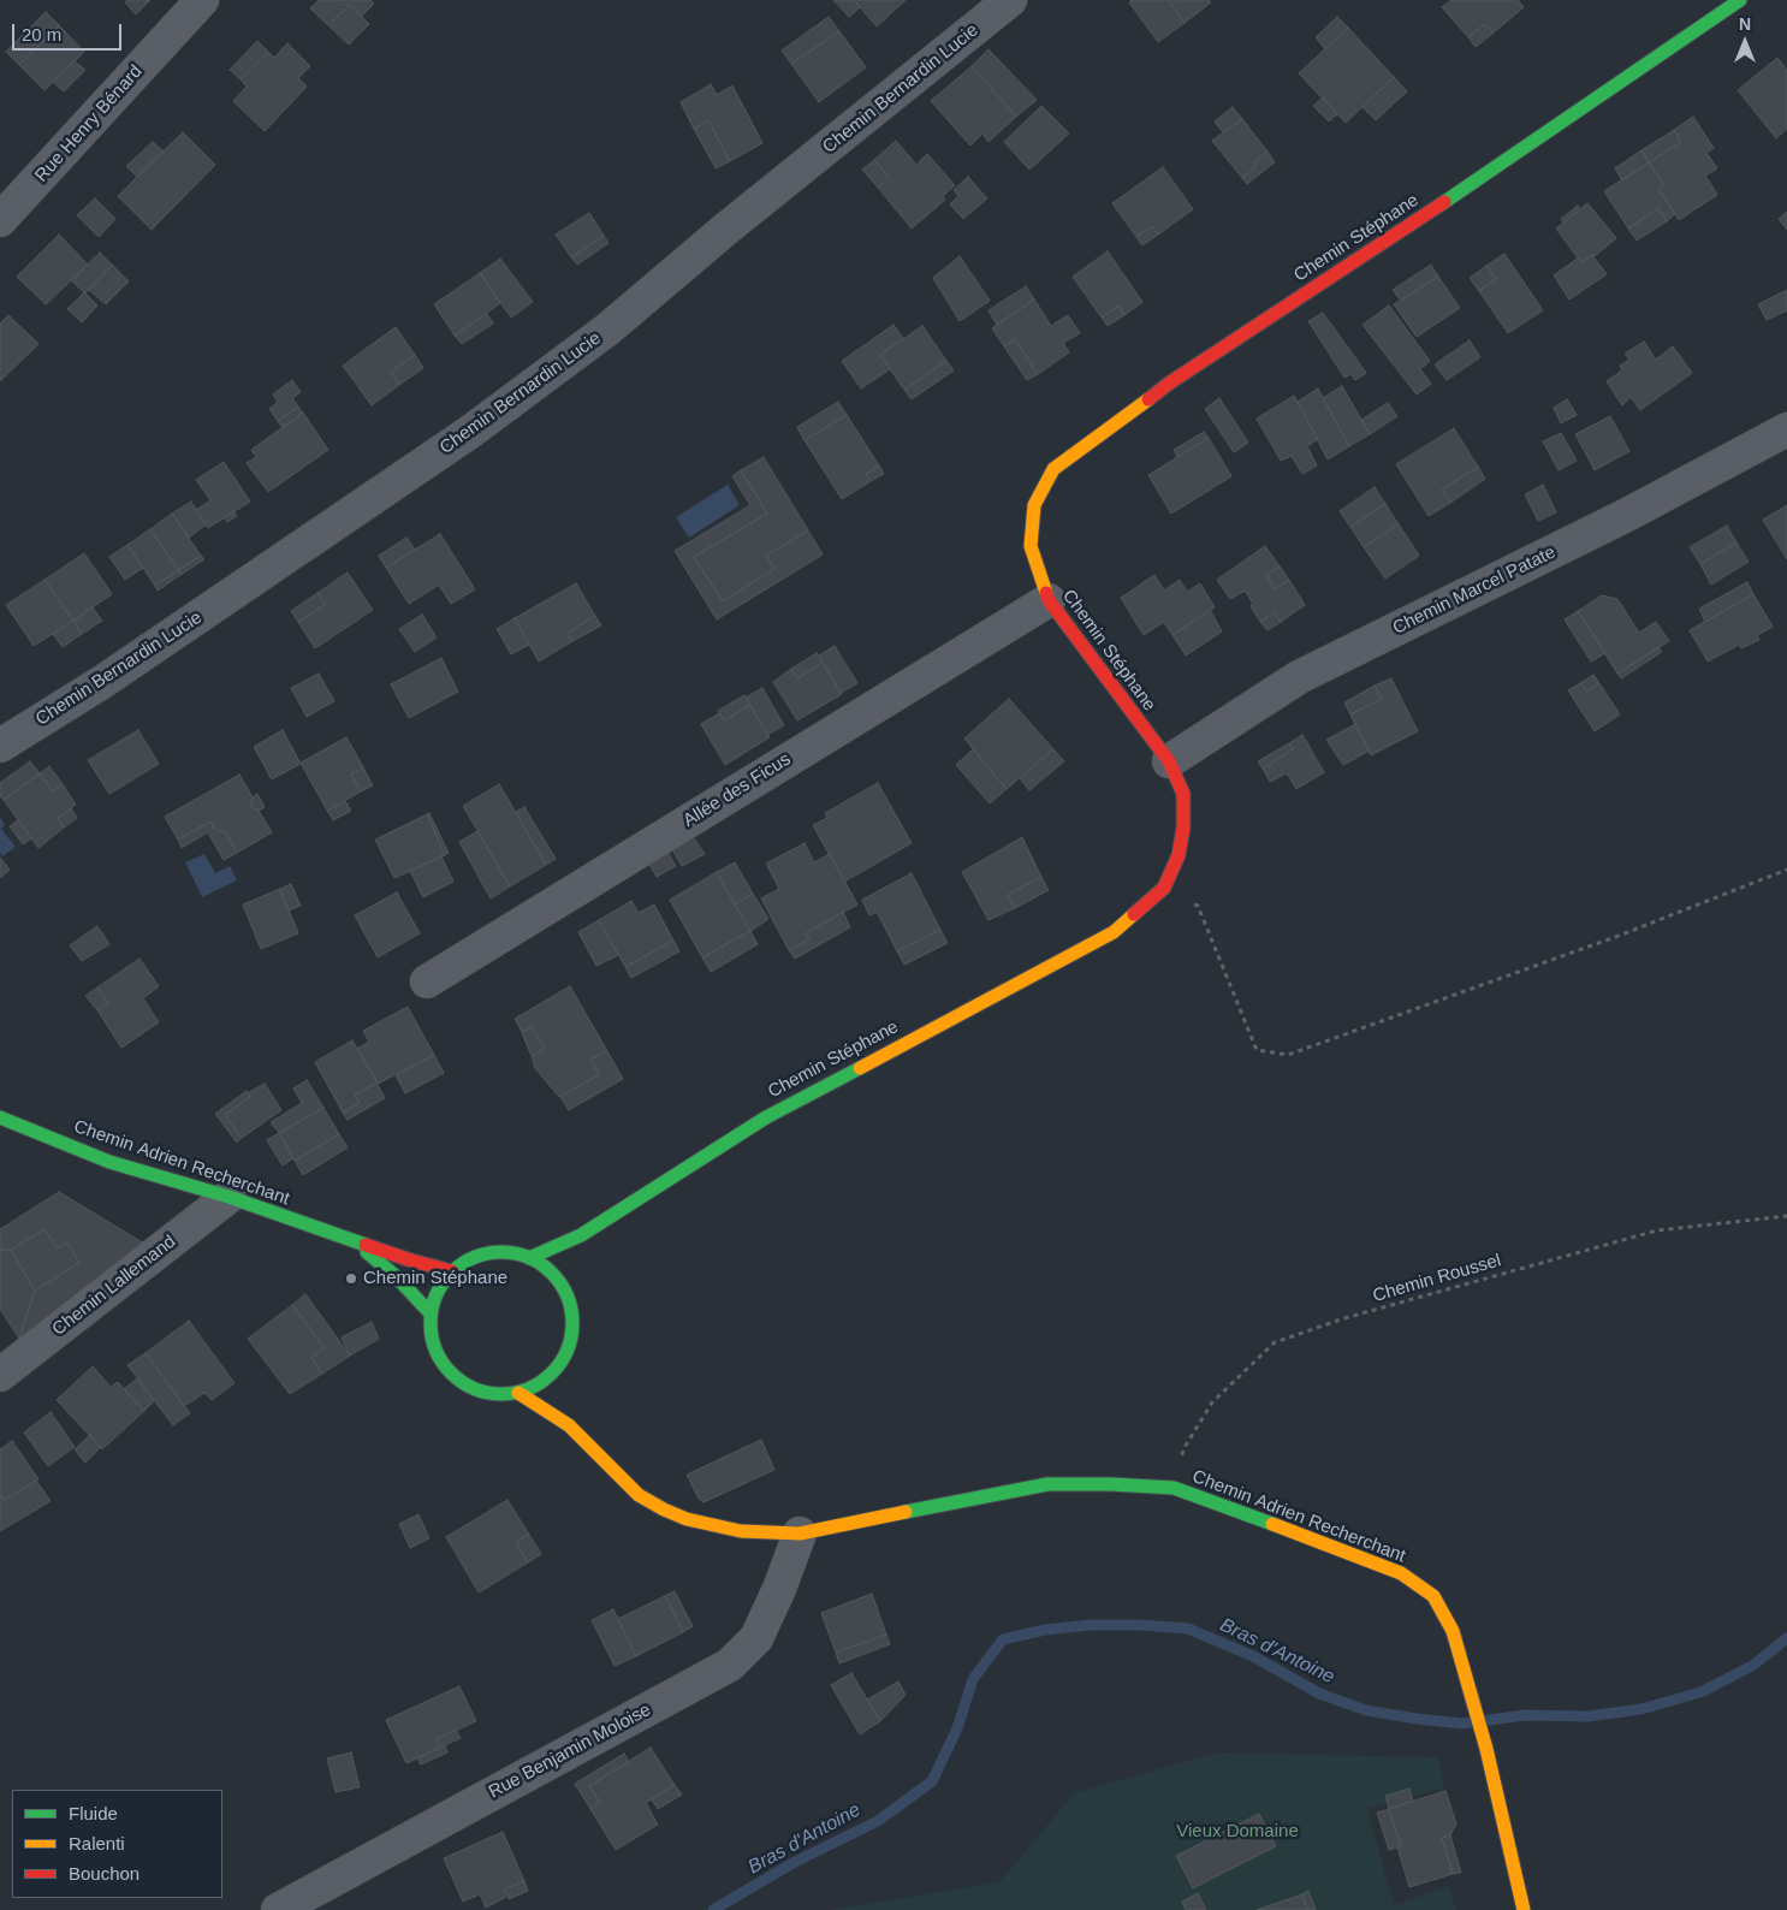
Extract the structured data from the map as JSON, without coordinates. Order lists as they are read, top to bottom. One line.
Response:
{"streets":{"main road":["Chemin Stéphane","Chemin Adrien Recherchant"],"street":["Chemin Bernardin Lucie","Rue Henry Bénard","Chemin Marcel Patate","Allée des Ficus","Chemin Lallemand","Rue Benjamin Moloise"],"path":["Chemin Roussel"]},"crossings":[["Chemin Stéphane","Chemin Marcel Patate"],["Chemin Stéphane","Allée des Ficus"],["Chemin Stéphane","Chemin Adrien Recherchant"],["Chemin Adrien Recherchant","Chemin Roussel"],["Chemin Adrien Recherchant","Chemin Lallemand"],["Chemin Adrien Recherchant","Rue Benjamin Moloise"]],"water":["Bras d'Antoine"],"parks":["Vieux Domaine"],"places":["Chemin Stéphane"],"legend":["Fluide","Ralenti","Bouchon"],"scale_bar":"20 m","north":"top"}
